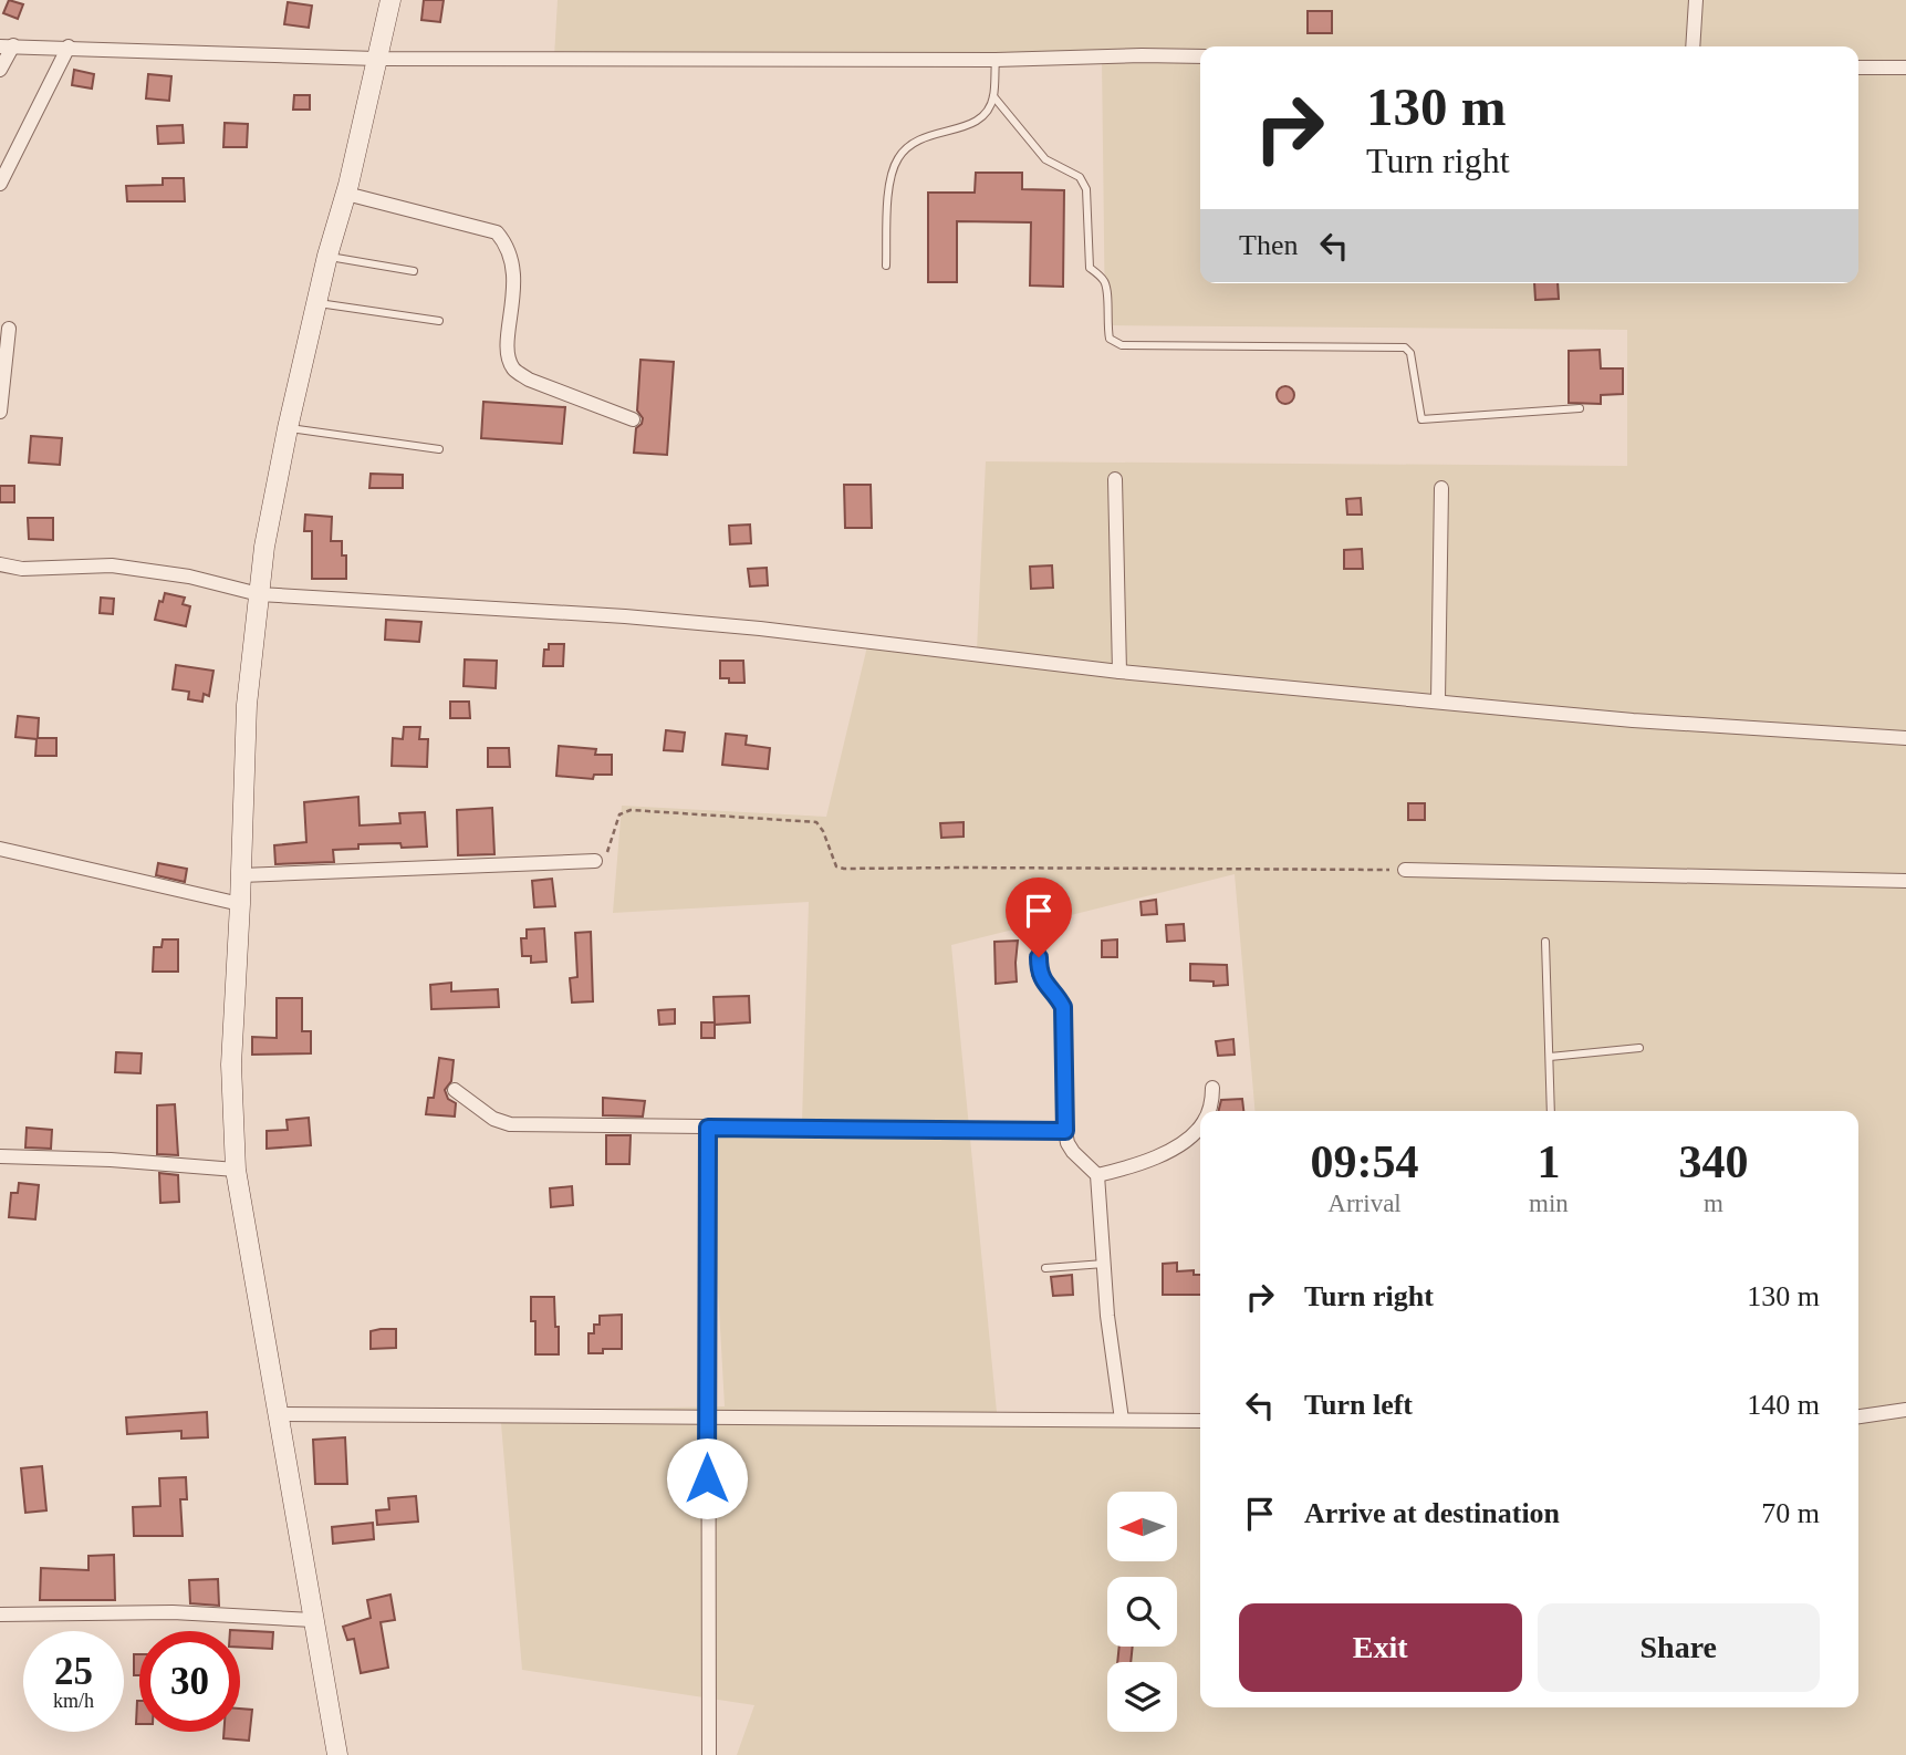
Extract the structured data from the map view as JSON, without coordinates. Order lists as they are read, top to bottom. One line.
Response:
{"north":"left","page":{"turn":["130 m","Turn right"],"then":"Then","eta":["09:54","Arrival","1","min","340","m"],"list":[{"name":"Turn right","value":"130 m"},{"name":"Turn left","value":"140 m"},{"name":"Arrive at destination","value":"70 m"}],"buttons":["Exit","Share"],"speed":"25 km/h","limit":"30"}}
